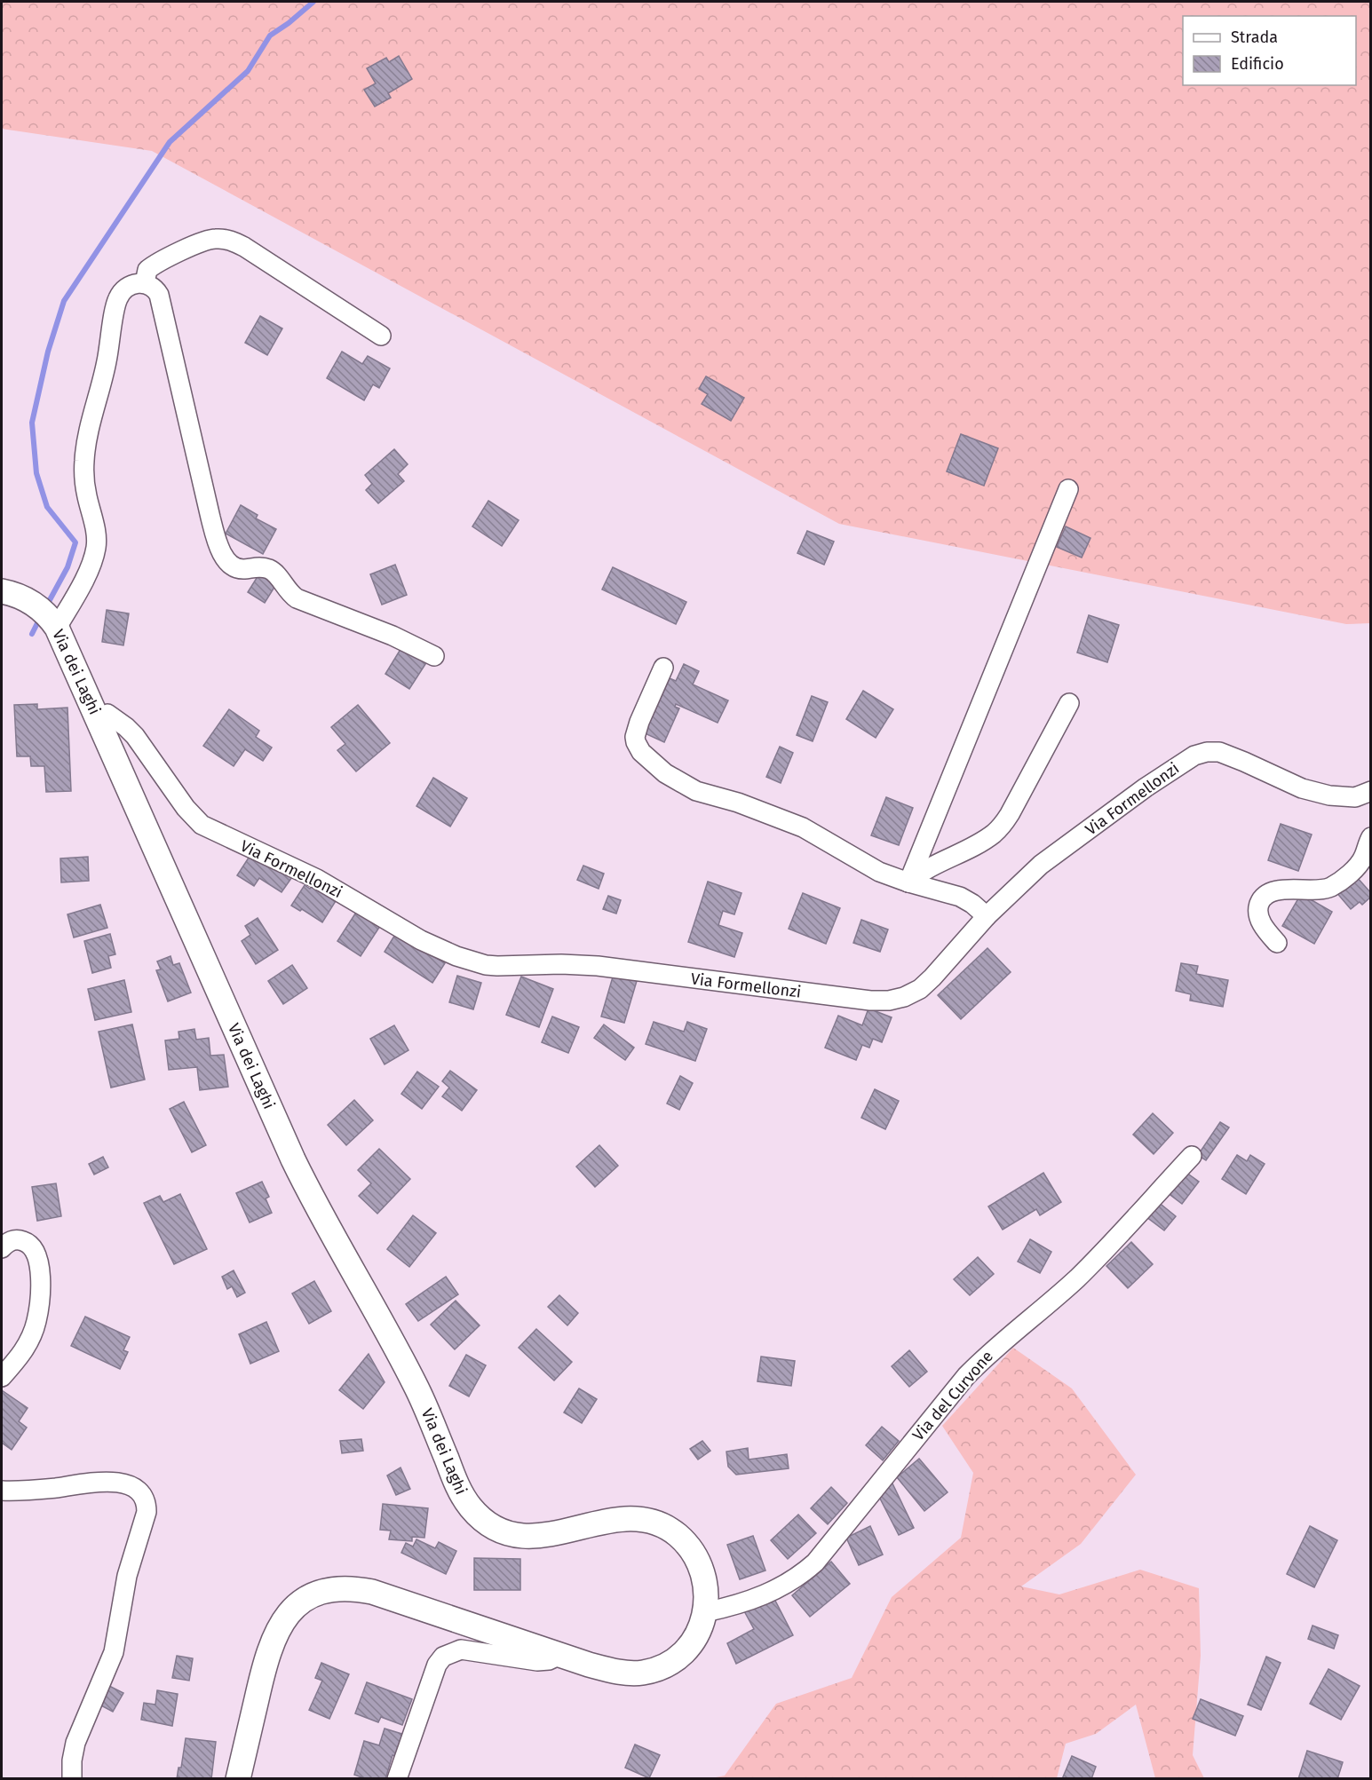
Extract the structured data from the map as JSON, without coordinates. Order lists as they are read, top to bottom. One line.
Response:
{"streets":{"main road":["Via dei Laghi"],"street":["Via Formellonzi","Via del Curvone"]},"crossings":[["Via dei Laghi","Via Formellonzi"],["Via dei Laghi","Via del Curvone"]],"legend":["Strada","Edificio"]}
